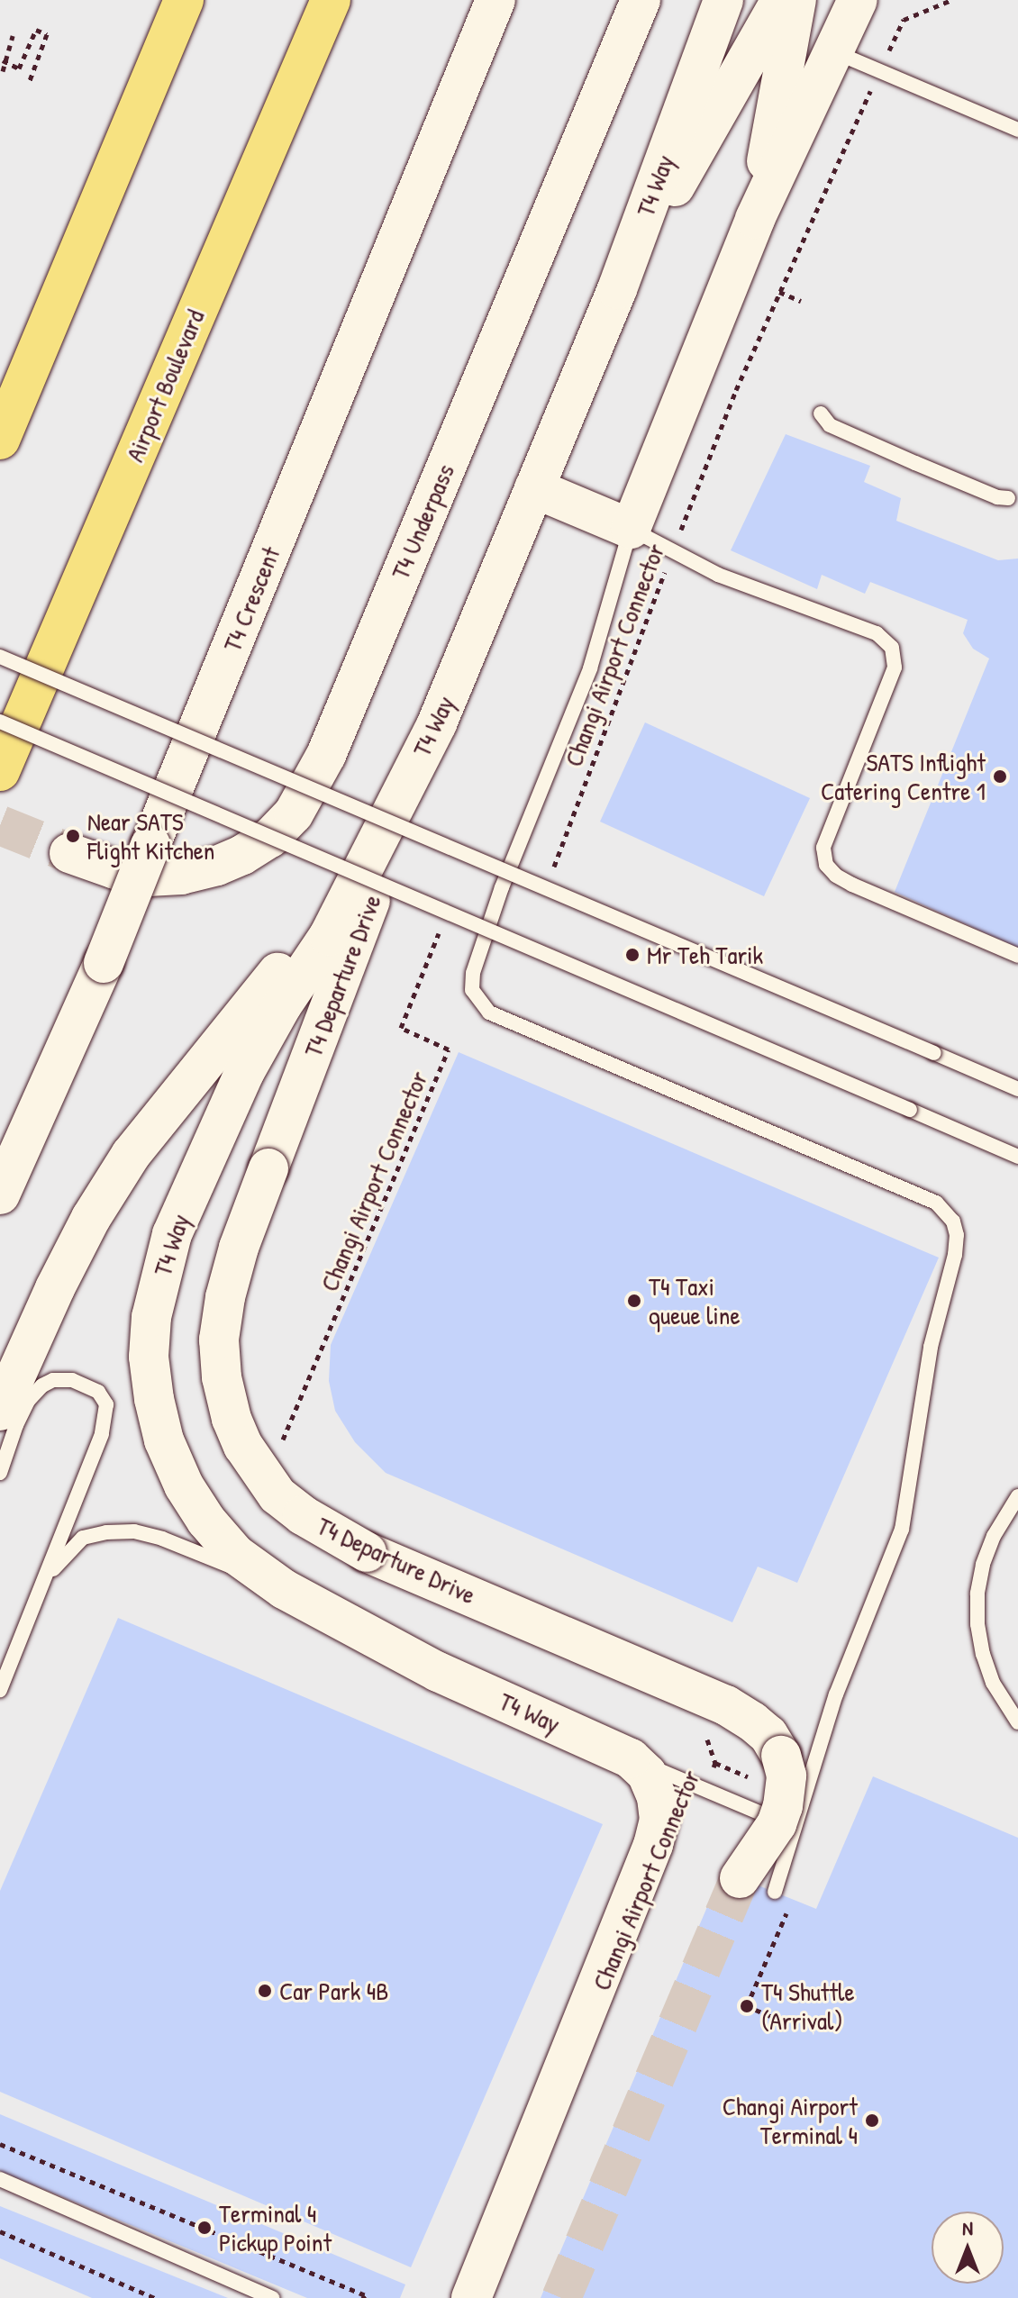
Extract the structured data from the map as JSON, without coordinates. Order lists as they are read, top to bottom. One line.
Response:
{"streets":{"highway":["Airport Boulevard"],"main road":["T4 Way","T4 Underpass","T4 Crescent","T4 Departure Drive"],"path":["Changi Airport Connector"]},"crossings":[["T4 Way","T4 Departure Drive"]],"places":["SATS Inflight Catering Centre 1","Near SATS Flight Kitchen","Mr Teh Tarik","T4 Taxi queue line","Car Park 4B","T4 Shuttle (Arrival)","Changi Airport Terminal 4","Terminal 4 Pickup Point"],"north":"top"}
